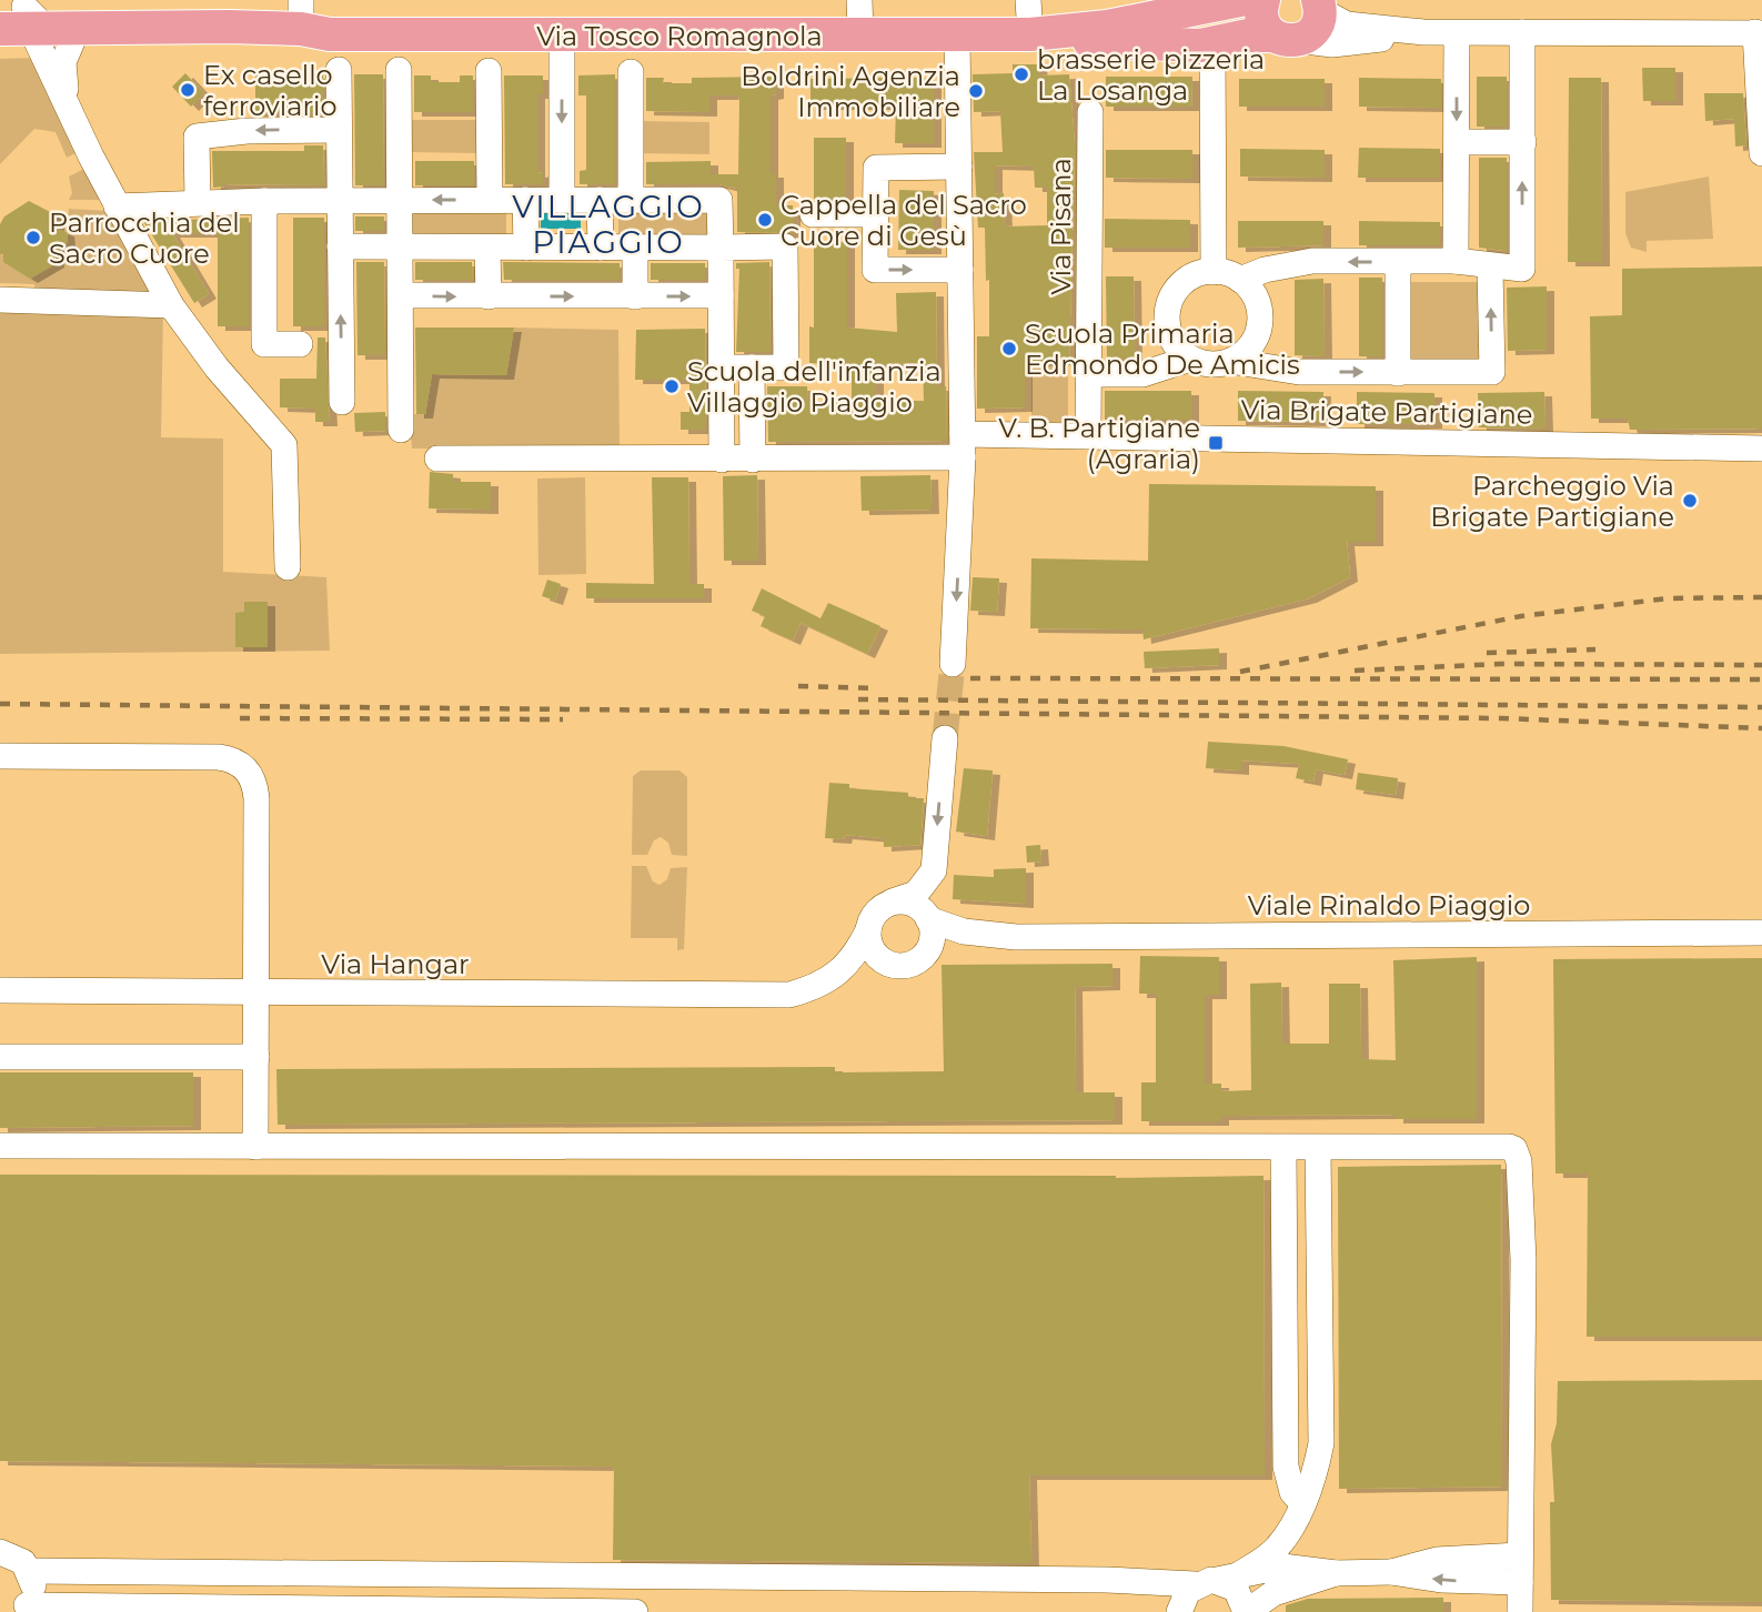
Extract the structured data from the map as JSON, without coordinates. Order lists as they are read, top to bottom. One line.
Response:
{"streets":{"main road":["Via Tosco Romagnola"],"street":["Via Pisana","Via Brigate Partigiane","Viale Rinaldo Piaggio","Via Hangar"]},"crossings":[["Via Pisana","Via Brigate Partigiane"],["Viale Rinaldo Piaggio","Via Hangar"]],"districts":["VILLAGGIO PIAGGIO"],"places":{"other":["brasserie pizzeria La Losanga","Ex casello ferroviario","Boldrini Agenzia Immobiliare","Cappella del Sacro Cuore di Gesù","Parrocchia del Sacro Cuore","Scuola Primaria Edmondo De Amicis","Scuola dell'infanzia Villaggio Piaggio","Parcheggio Via Brigate Partigiane"],"transit":["V. B. Partigiane (Agraria)"]}}
